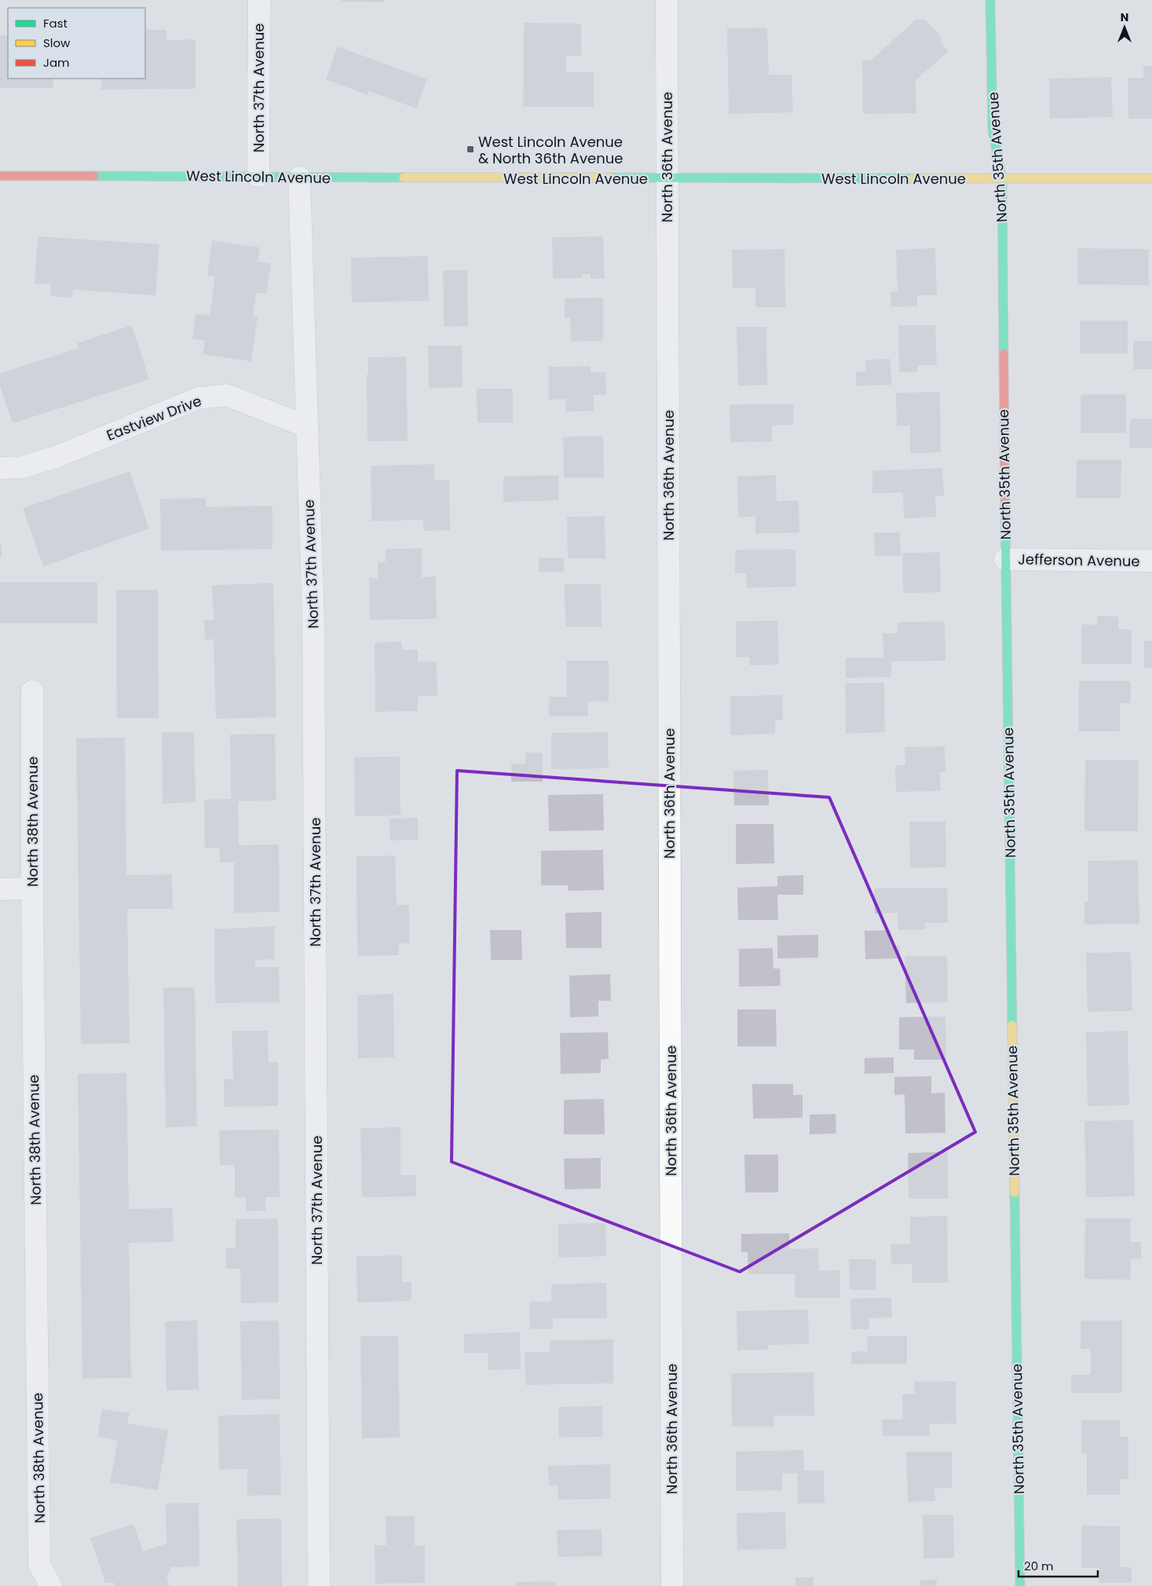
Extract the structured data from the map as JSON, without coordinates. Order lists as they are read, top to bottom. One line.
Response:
{"streets":{"street":["North 37th Avenue","North 36th Avenue","North 35th Avenue","West Lincoln Avenue","Eastview Drive","Jefferson Avenue","North 38th Avenue"]},"crossings":[["North 37th Avenue","West Lincoln Avenue"],["North 37th Avenue","Eastview Drive"],["North 36th Avenue","West Lincoln Avenue"],["North 35th Avenue","West Lincoln Avenue"],["North 35th Avenue","Jefferson Avenue"]],"places":{"transit":["West Lincoln Avenue & North 36th Avenue"]},"legend":["Fast","Slow","Jam"],"scale_bar":"20 m","north":"top"}
